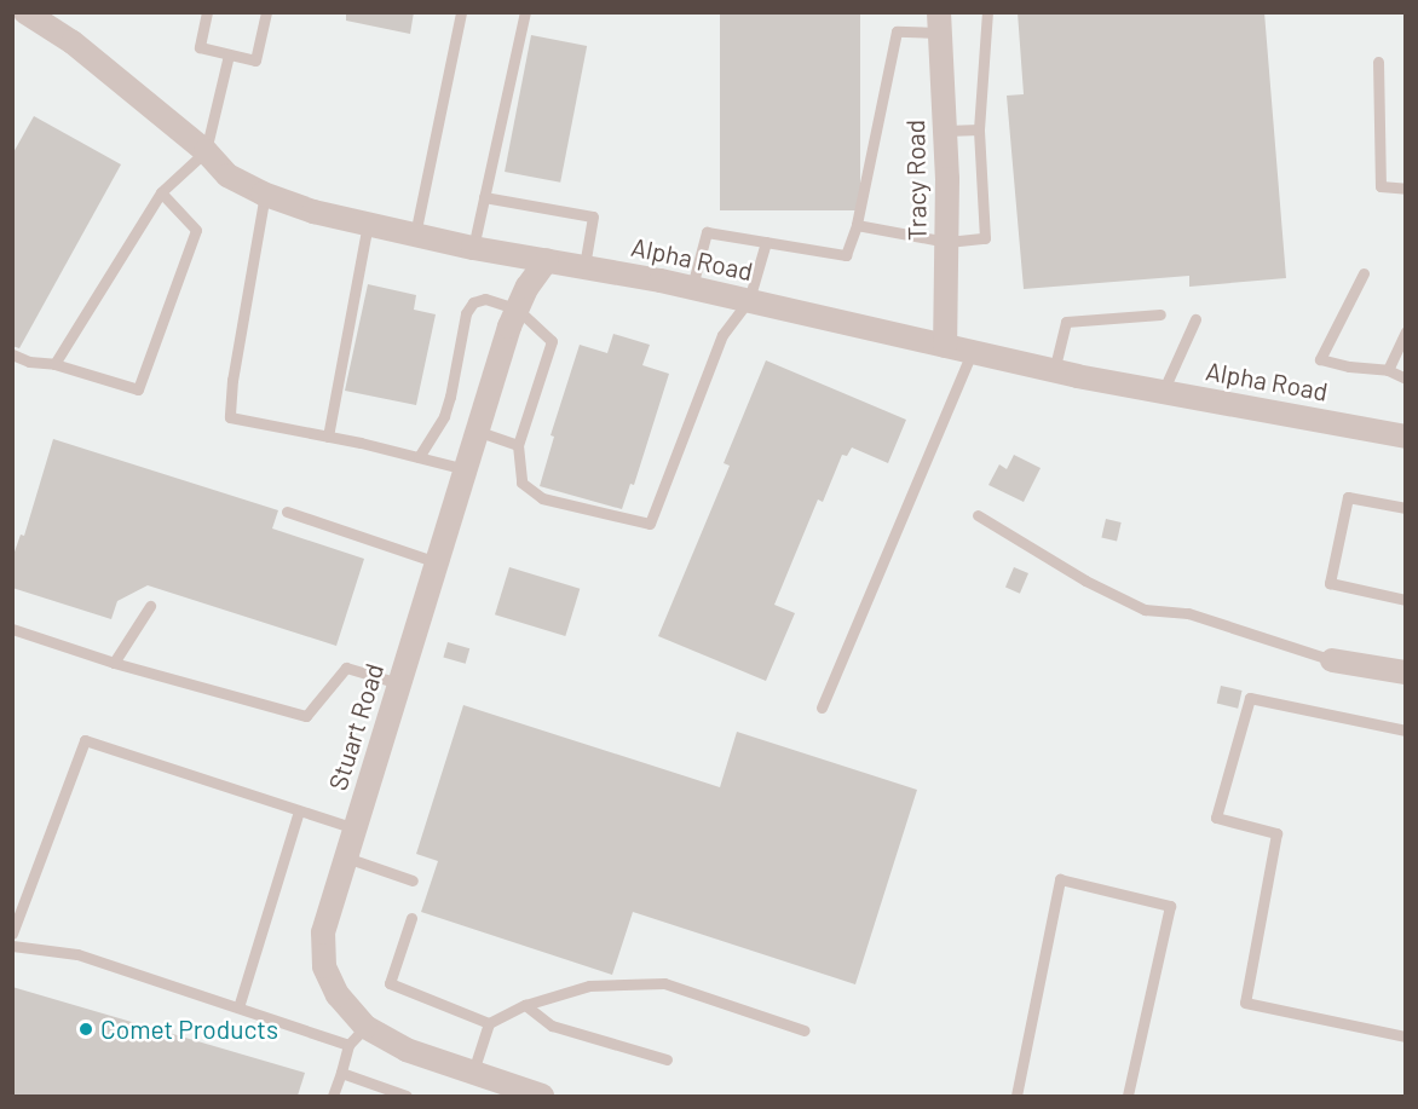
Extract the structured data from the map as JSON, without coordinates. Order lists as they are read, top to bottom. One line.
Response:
{"streets":{"street":["Tracy Road","Alpha Road","Stuart Road"]},"crossings":[["Tracy Road","Alpha Road"],["Alpha Road","Stuart Road"]],"places":["Comet Products"]}
